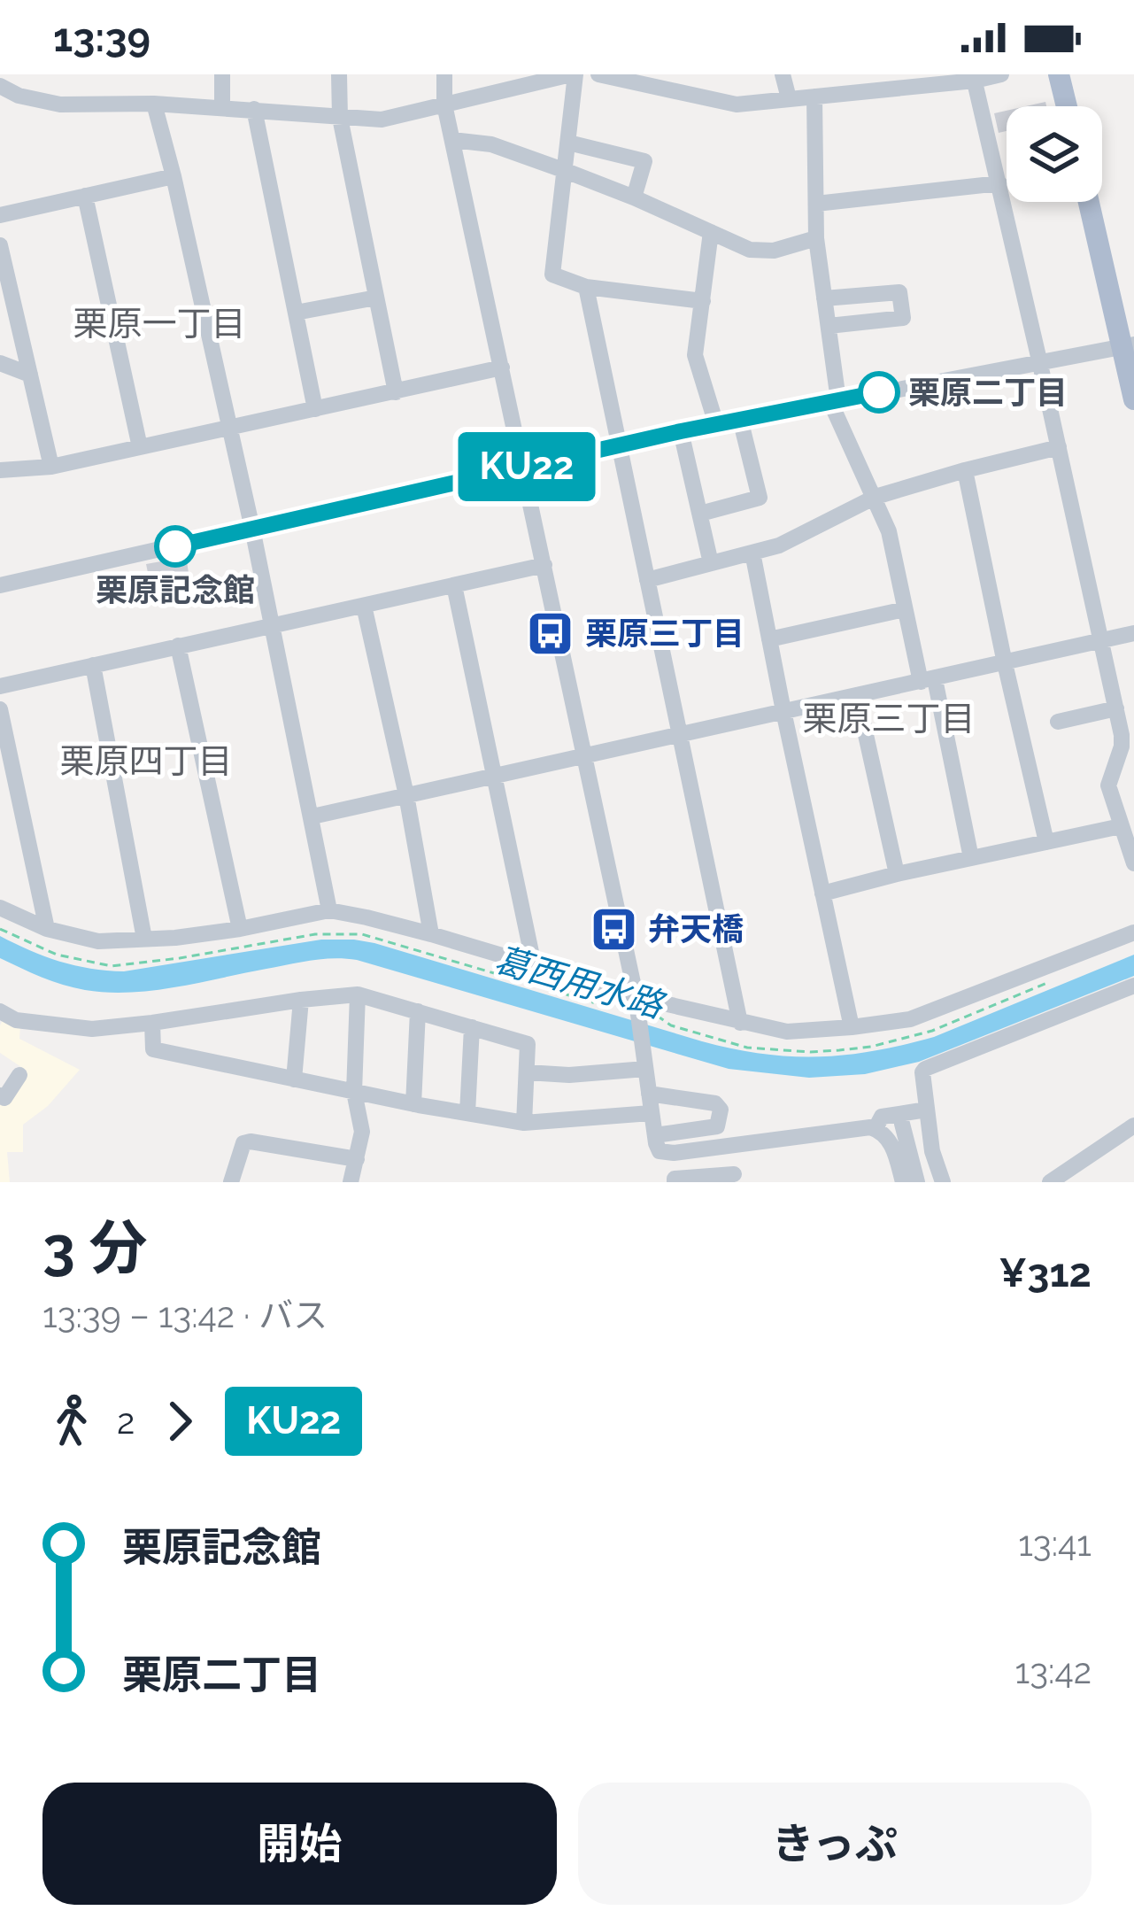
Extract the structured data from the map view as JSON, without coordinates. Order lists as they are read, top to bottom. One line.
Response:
{"districts":["栗原一丁目","栗原三丁目","栗原四丁目"],"water":["葛西用水路"],"places":{"other":["栗原二丁目","栗原記念館"],"bus stop":["栗原三丁目","弁天橋"]},"lines":["bus line KU22"],"page":{"status":"13:39","on_map":"KU22","heading":["3 分","13:39 – 13:42 · バス","¥312"],"legs":["2","KU22"],"list":[{"name":"栗原記念館","value":"13:41"},{"name":"栗原二丁目","value":"13:42"}],"buttons":["開始","きっぷ"]}}
